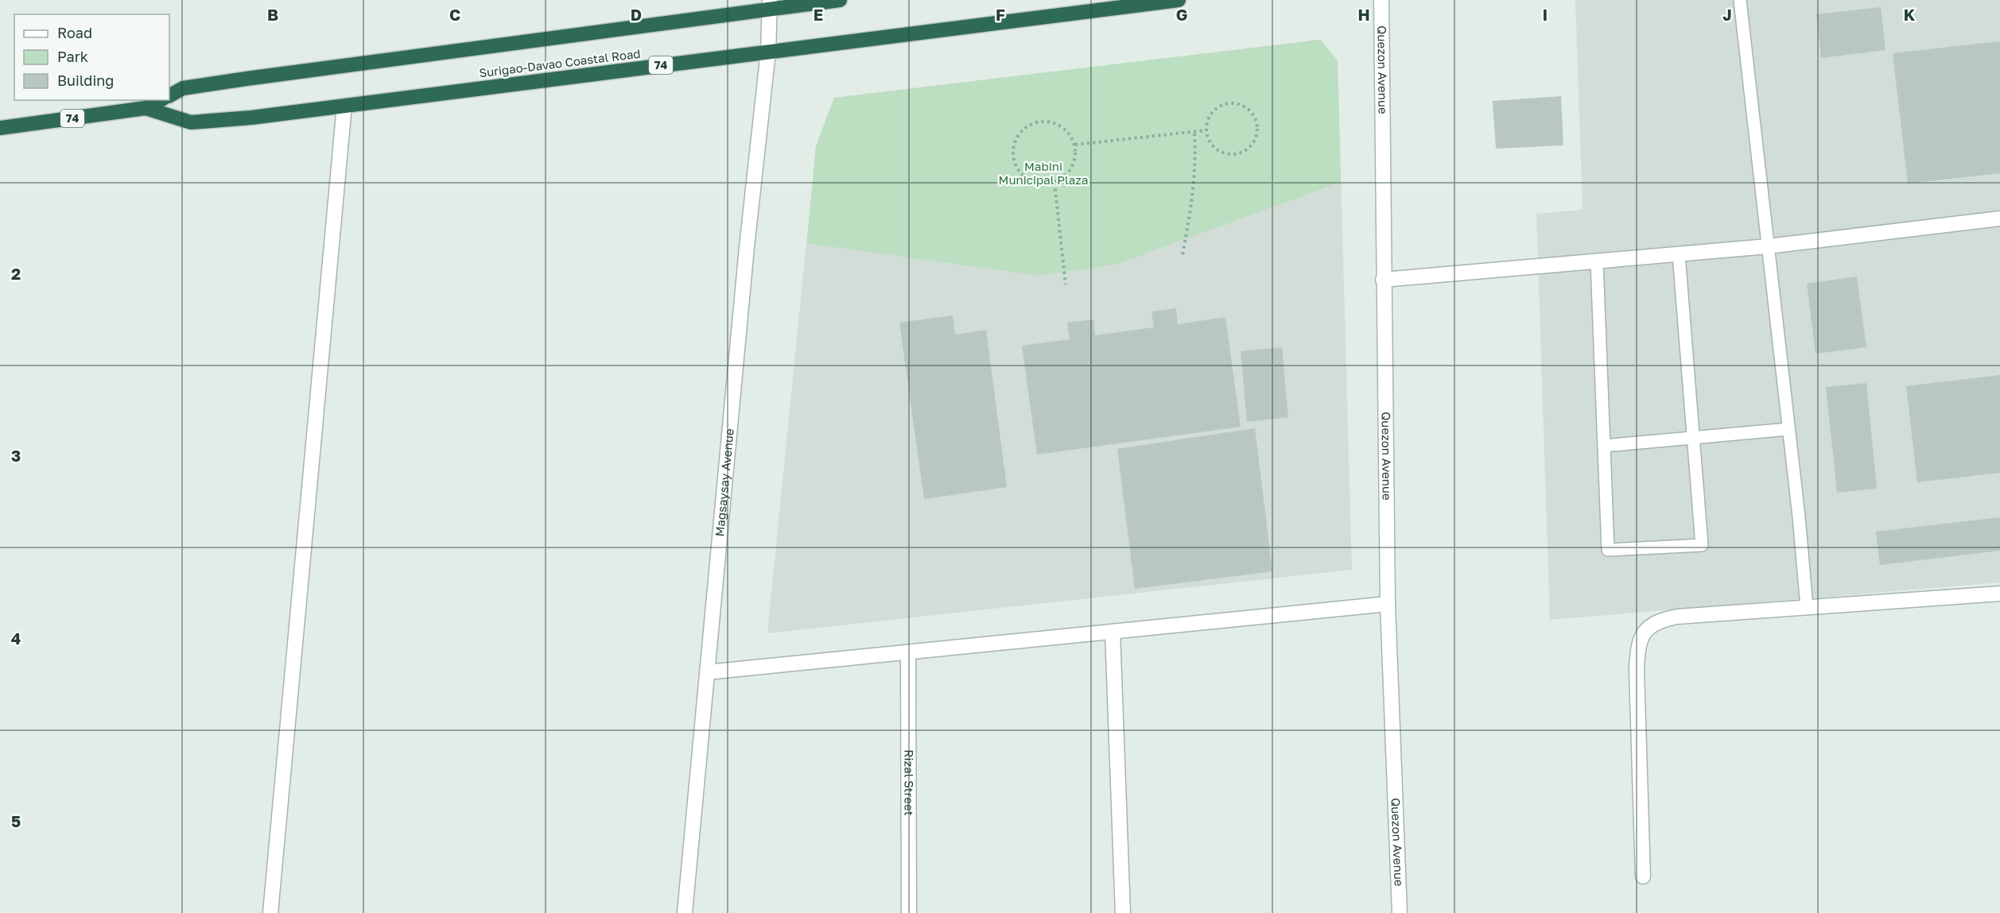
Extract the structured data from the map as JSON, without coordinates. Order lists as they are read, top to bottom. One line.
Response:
{"streets":{"highway":["Surigao-Davao Coastal Road","74"],"street":["Quezon Avenue","Magsaysay Avenue","Rizal Street"]},"crossings":[["Surigao-Davao Coastal Road","Magsaysay Avenue"]],"parks":["Mabini Municipal Plaza"],"legend":["Road","Park","Building"],"grid":{"columns":["B","C","D","E","F","G","H","I","J","K"],"rows":["2","3","4","5"]}}
